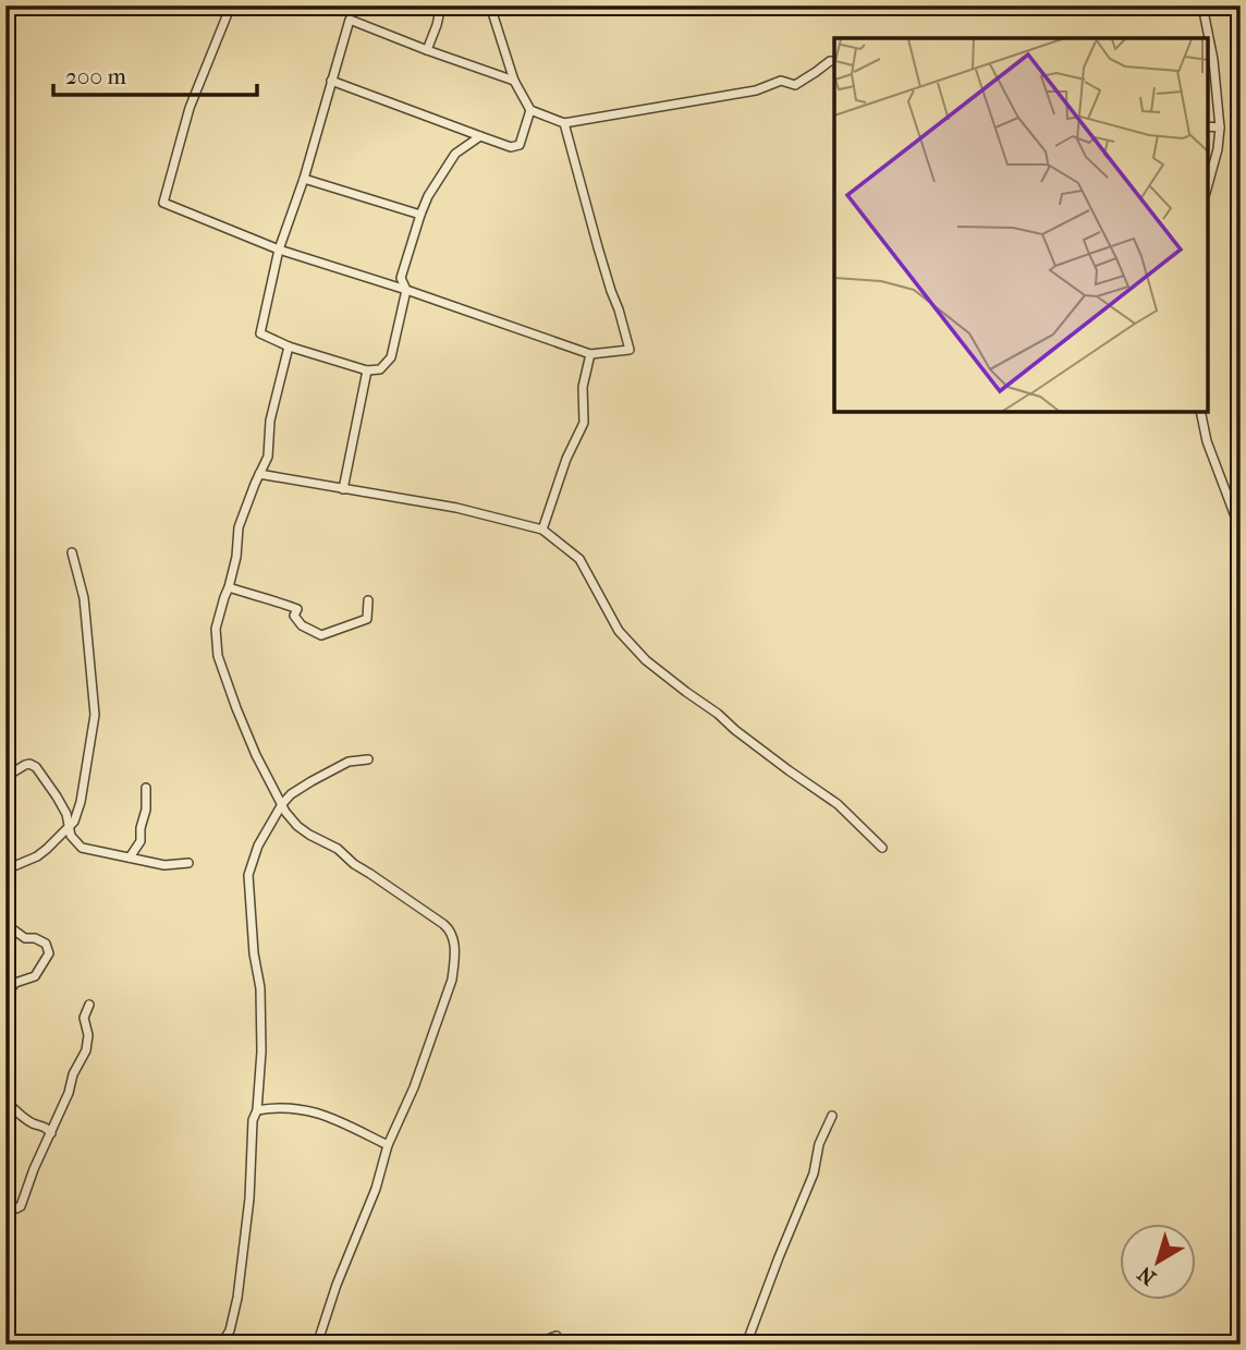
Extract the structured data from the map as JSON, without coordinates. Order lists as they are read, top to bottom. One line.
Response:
{"scale_bar":"200 m","north":"bottom left"}
